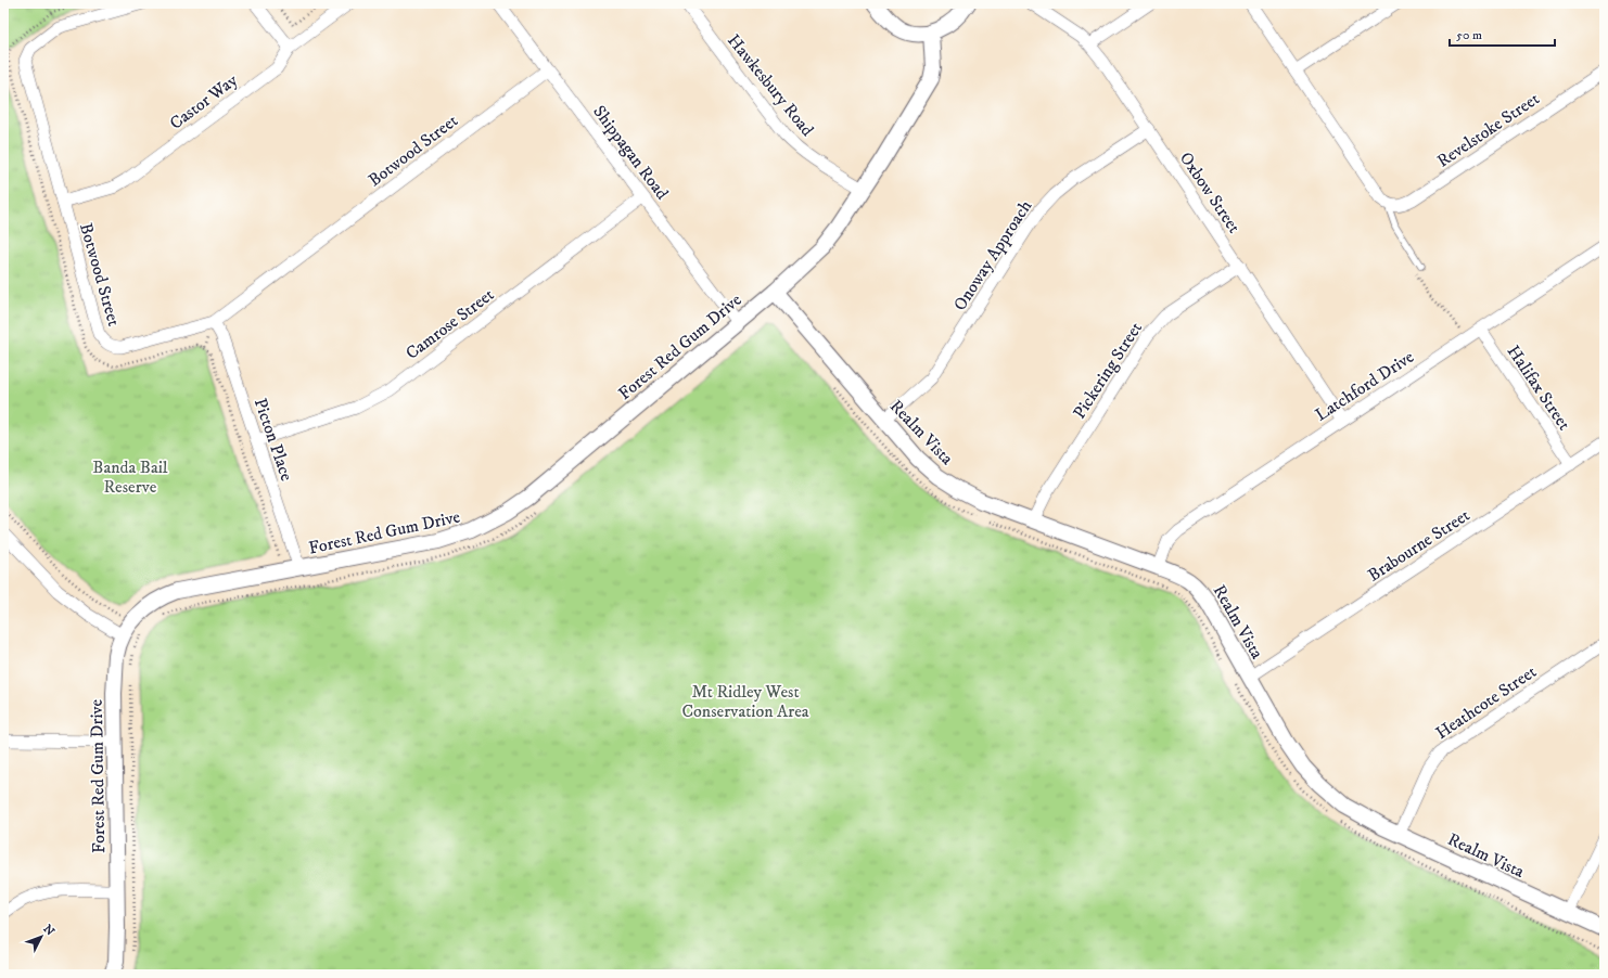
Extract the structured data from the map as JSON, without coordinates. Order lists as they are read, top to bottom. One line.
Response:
{"streets":{"street":["Hawkesbury Road","Castor Way","Revelstoke Street","Botwood Street","Shippagan Road","Oxbow Street","Onoway Approach","Camrose Street","Forest Red Gum Drive","Pickering Street","Latchford Drive","Halifax Street","Realm Vista","Picton Place","Brabourne Street","Heathcote Street"]},"crossings":[["Hawkesbury Road","Forest Red Gum Drive"],["Castor Way","Botwood Street"],["Botwood Street","Shippagan Road"],["Botwood Street","Picton Place"],["Shippagan Road","Camrose Street"],["Shippagan Road","Forest Red Gum Drive"],["Oxbow Street","Onoway Approach"],["Oxbow Street","Pickering Street"],["Oxbow Street","Latchford Drive"],["Onoway Approach","Realm Vista"],["Camrose Street","Picton Place"],["Forest Red Gum Drive","Realm Vista"],["Forest Red Gum Drive","Picton Place"],["Pickering Street","Realm Vista"],["Latchford Drive","Halifax Street"],["Latchford Drive","Realm Vista"],["Halifax Street","Brabourne Street"],["Realm Vista","Brabourne Street"],["Realm Vista","Heathcote Street"]],"parks":["Banda Bail Reserve","Mt Ridley West Conservation Area"],"scale_bar":"50 m","north":"top right"}
